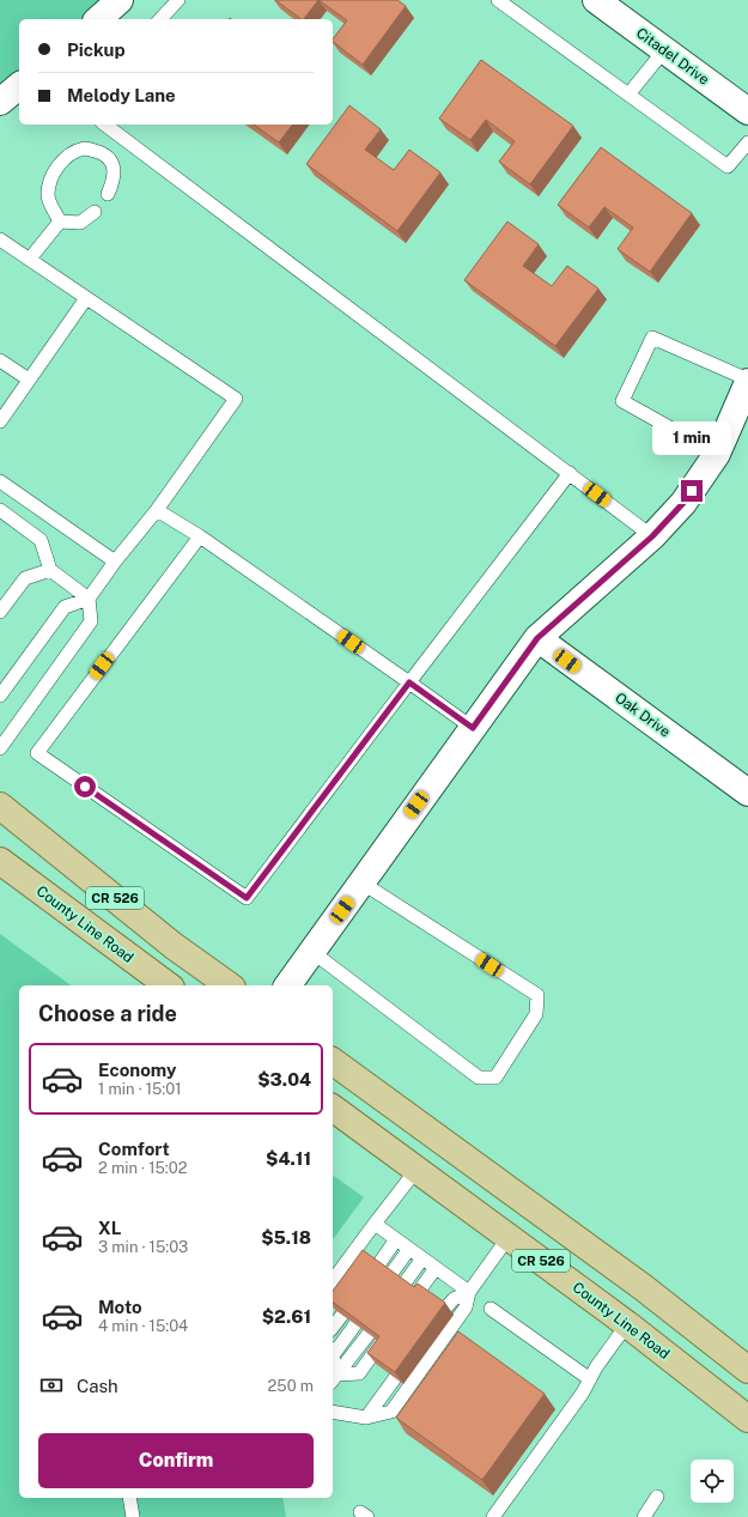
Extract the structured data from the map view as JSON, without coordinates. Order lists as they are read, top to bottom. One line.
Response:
{"streets":{"main road":["CR 526","County Line Road"],"street":["Citadel Drive","Oak Drive"]},"page":{"banner":["Pickup","Melody Lane"],"bubble":"1 min","heading":"Choose a ride","list":[{"name":"Economy","note":"1 min · 15:01","value":"$3.04"},{"name":"Comfort","note":"2 min · 15:02","value":"$4.11"},{"name":"XL","note":"3 min · 15:03","value":"$5.18"},{"name":"Moto","note":"4 min · 15:04","value":"$2.61"}],"pay":["Cash","250 m"],"buttons":"Confirm"}}
